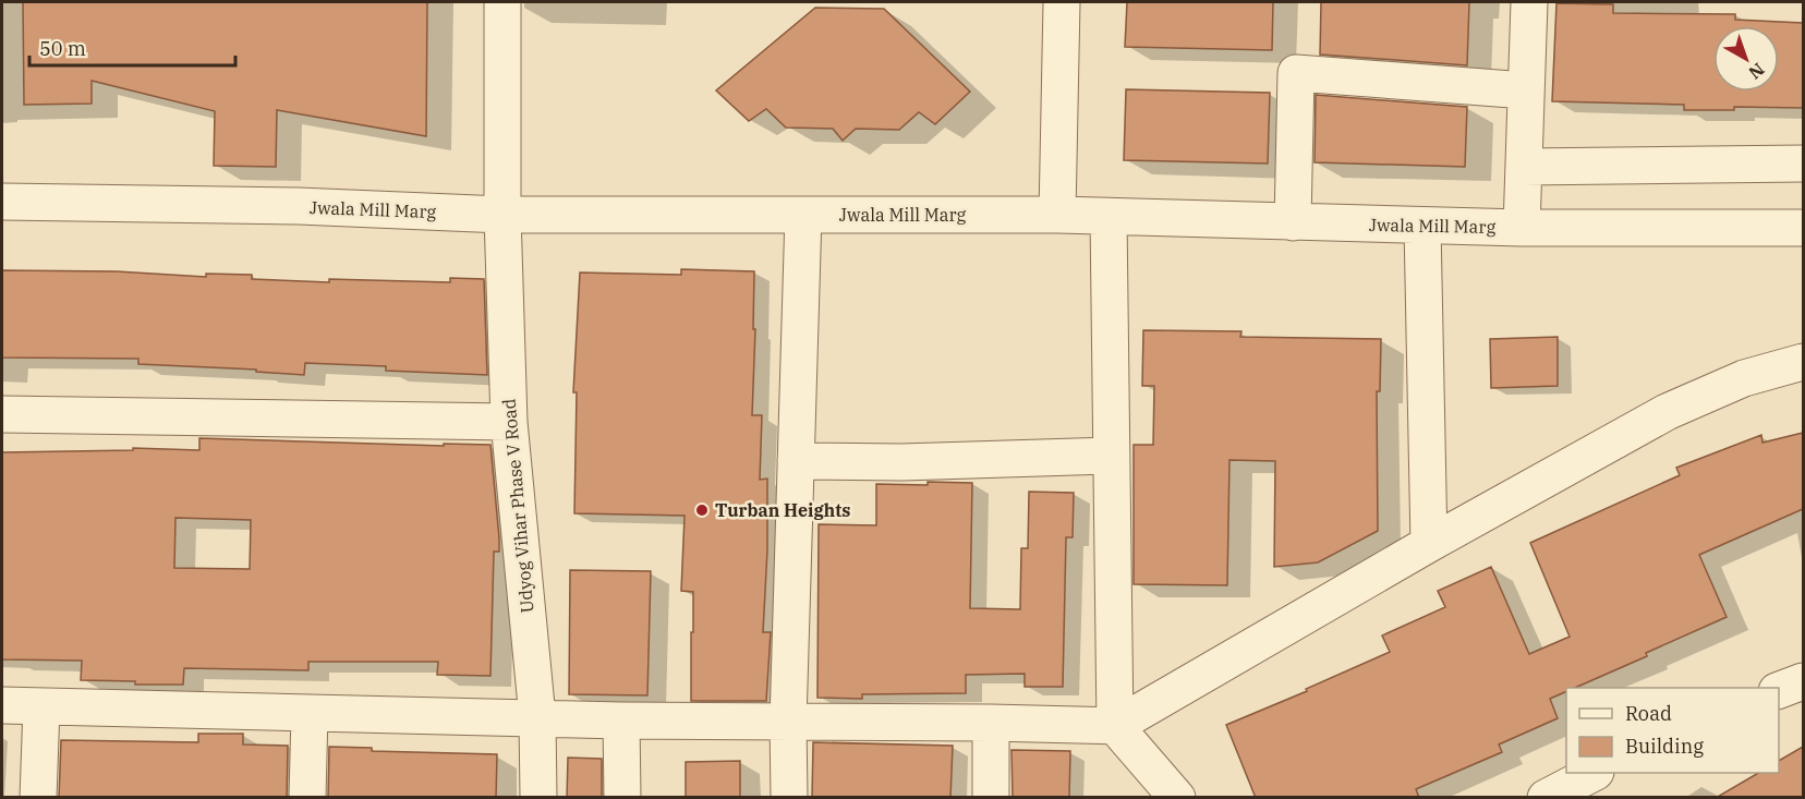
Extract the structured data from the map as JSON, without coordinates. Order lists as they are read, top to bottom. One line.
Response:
{"streets":{"street":["Jwala Mill Marg","Udyog Vihar Phase V Road"]},"crossings":[["Jwala Mill Marg","Udyog Vihar Phase V Road"]],"places":["Turban Heights"],"legend":["Road","Building"],"scale_bar":"50 m","north":"bottom right"}
